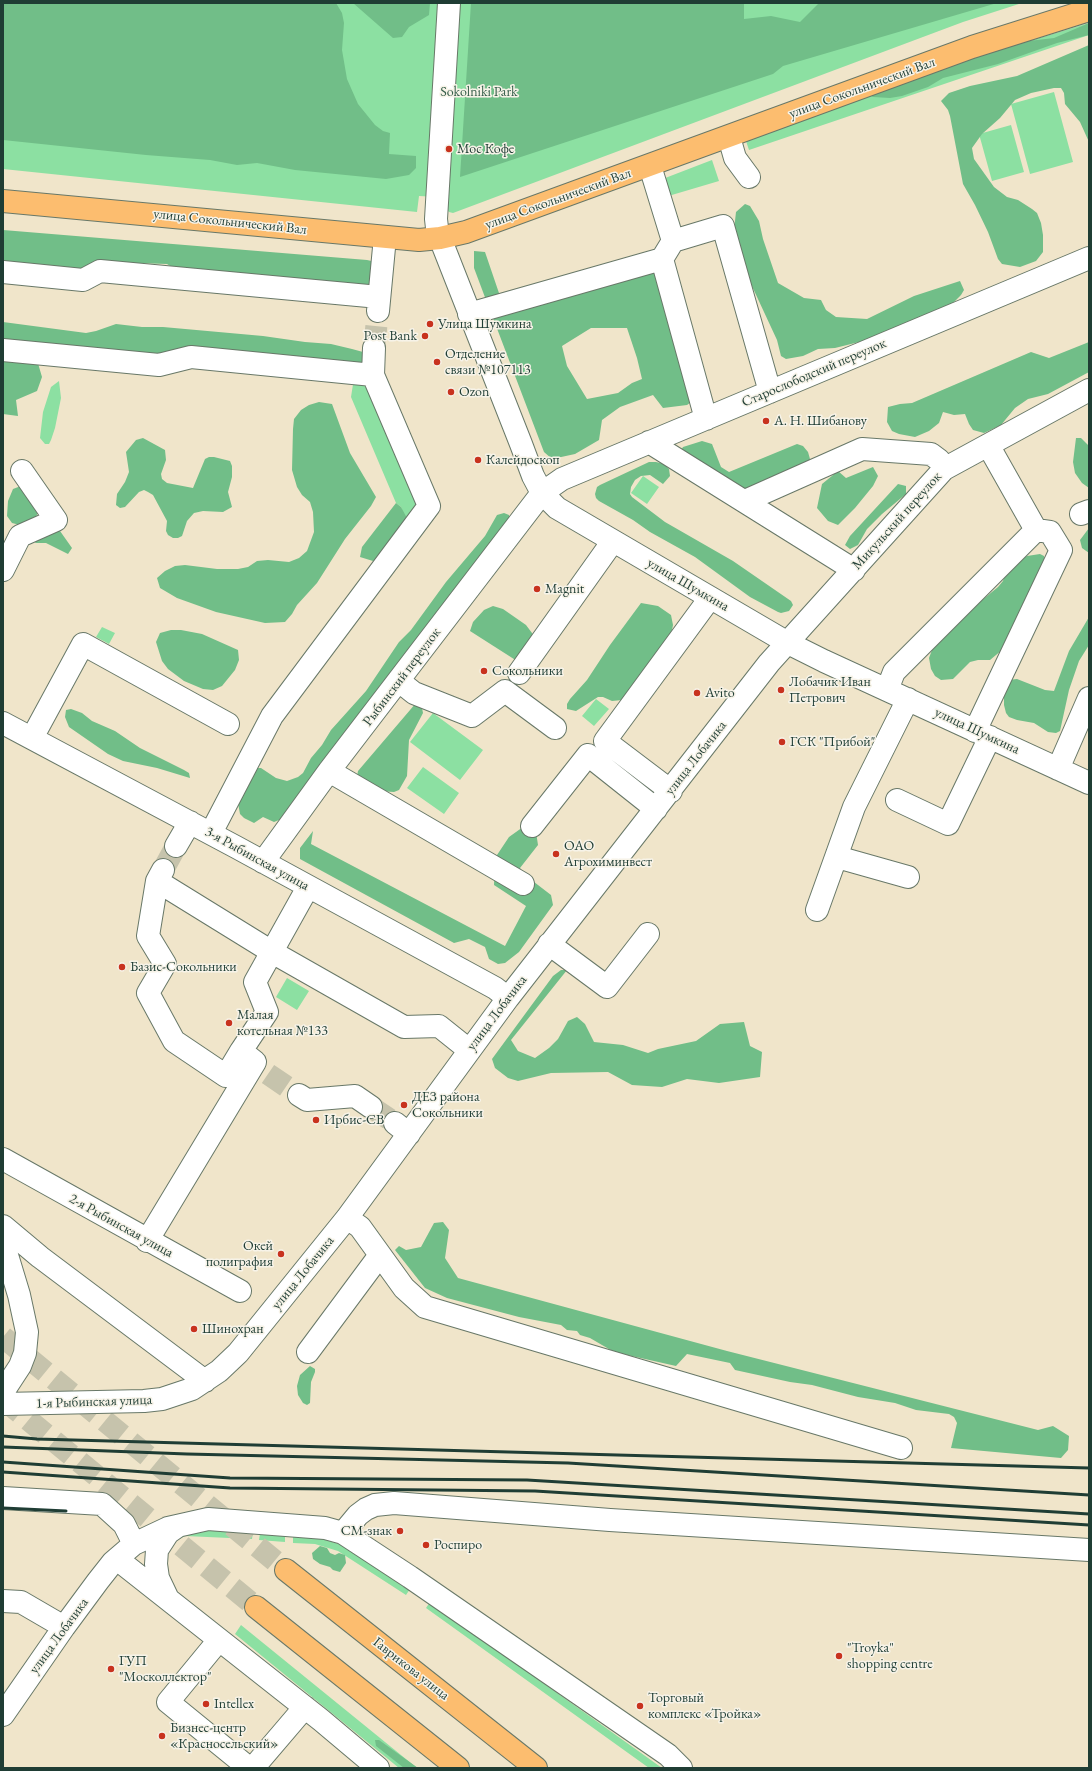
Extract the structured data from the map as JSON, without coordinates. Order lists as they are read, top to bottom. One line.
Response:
{"streets":{"main road":["улица Сокольнический Вал","Гаврикова улица"],"street":["Старослободский переулок","Микульский переулок","улица Шумкина","Рыбинский переулок","улица Лобачика","3-я Рыбинская улица","2-я Рыбинская улица","1-я Рыбинская улица"]},"crossings":[["улица Сокольнический Вал","улица Шумкина"],["Старослободский переулок","улица Шумкина"],["Старослободский переулок","Рыбинский переулок"],["Микульский переулок","улица Шумкина"],["Микульский переулок","улица Лобачика"],["улица Шумкина","Рыбинский переулок"],["улица Шумкина","улица Лобачика"],["Рыбинский переулок","3-я Рыбинская улица"],["улица Лобачика","3-я Рыбинская улица"],["улица Лобачика","1-я Рыбинская улица"]],"parks":["Sokolniki Park"],"places":["Мос Кофе","Улица Шумкина","Post Bank","Отделение связи №107113","Ozon","А. Н. Шибанову","Калейдоскоп","Magnit","Сокольники","Лобачик Иван Петрович","Avito","ГСК \"Прибой\"","ОАО Агрохиминвест","Базис-Сокольники","Малая котельная №133","ДЕЗ района Сокольники","Ирбис-СВ","Окей полиграфия","Шинохран","СМ-знак","Роспиро","\"Troyka\" shopping centre","ГУП \"Москоллектор\"","Intellex","Торговый комплекс «Тройка»","Бизнес-центр «Красносельский»"]}
